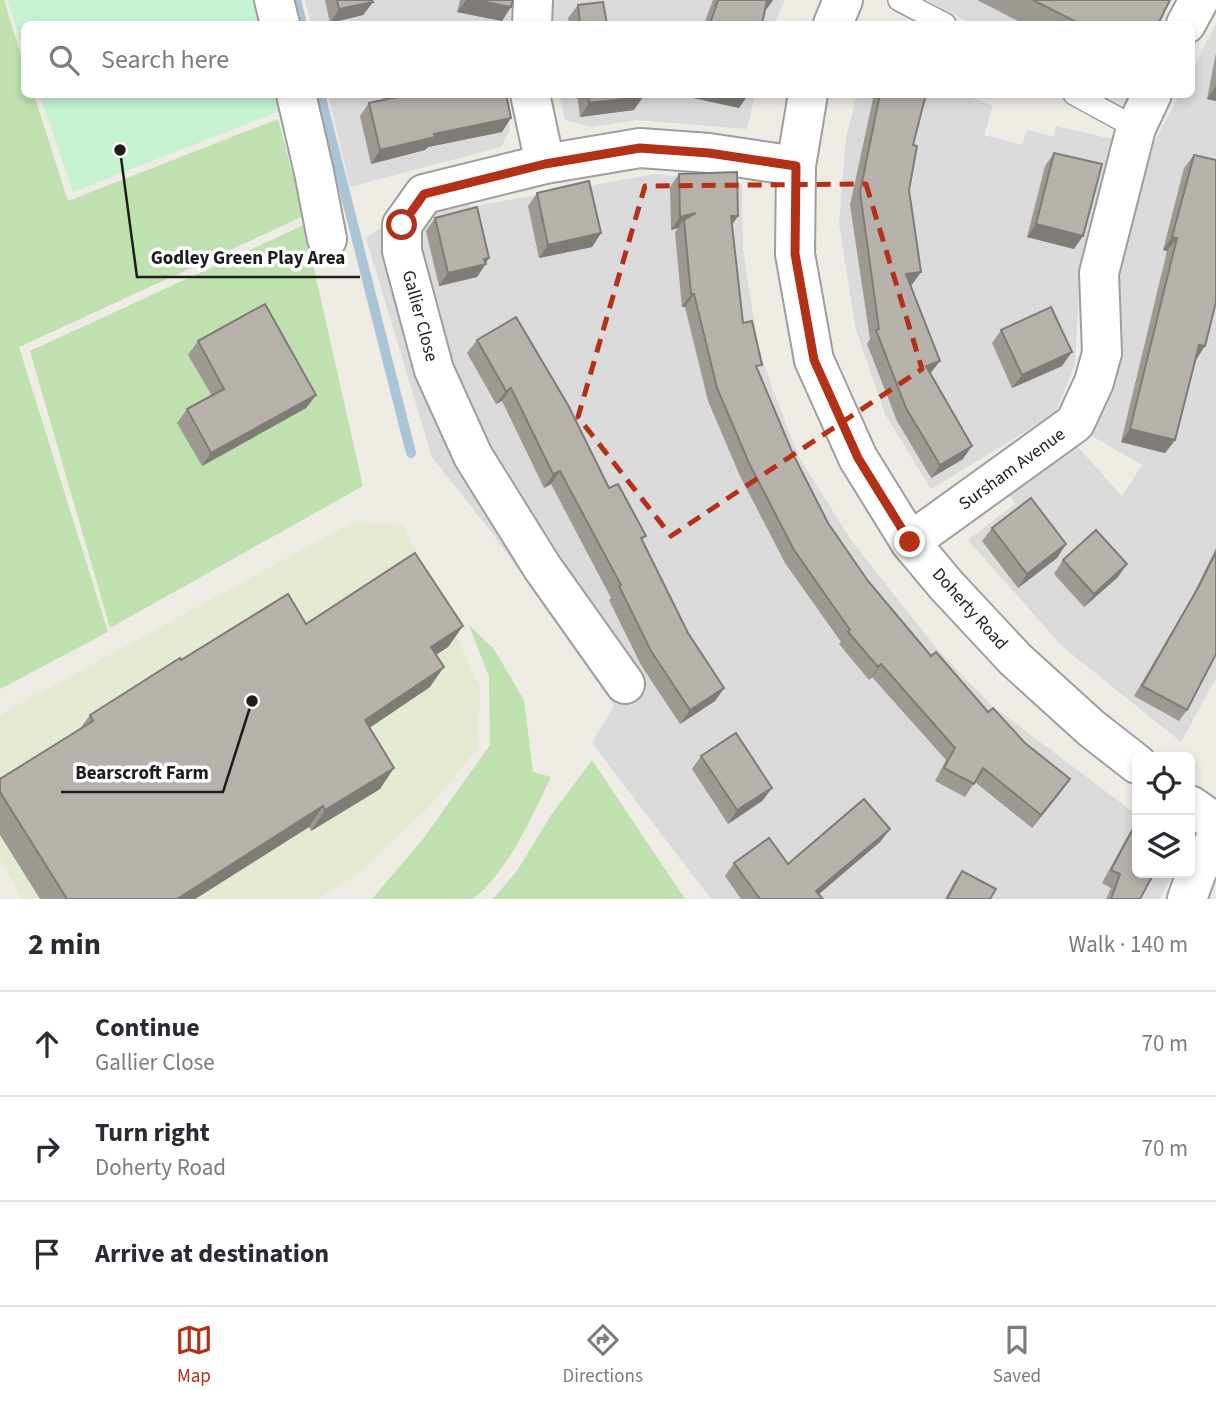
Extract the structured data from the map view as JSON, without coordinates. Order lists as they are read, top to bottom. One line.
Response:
{"streets":{"street":["Gallier Close","Sursham Avenue","Doherty Road"]},"crossings":[["Gallier Close","Doherty Road"],["Sursham Avenue","Doherty Road"]],"places":["Godley Green Play Area","Bearscroft Farm"],"page":{"search":"Search here","heading":["2 min","Walk · 140 m"],"list":[["Continue","Gallier Close","70 m"],["Turn right","Doherty Road","70 m"],"Arrive at destination"],"nav":["Map","Directions","Saved"]}}
